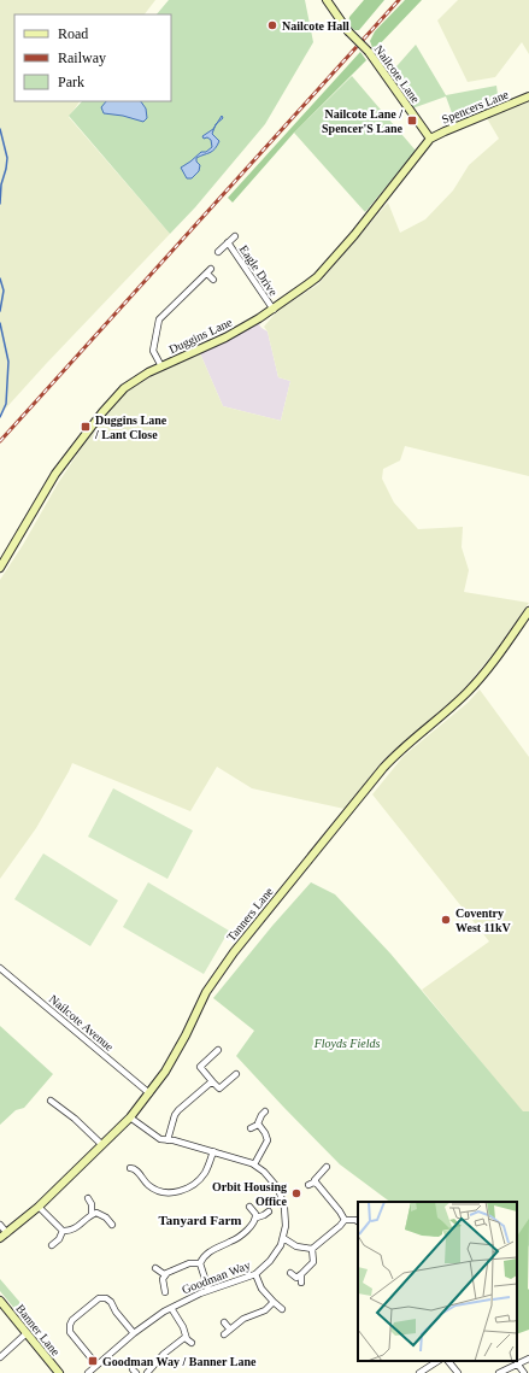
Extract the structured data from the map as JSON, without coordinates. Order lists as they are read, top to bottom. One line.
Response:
{"streets":{"main road":["Nailcote Lane","Spencers Lane","Duggins Lane","Tanners Lane","Banner Lane"],"street":["Eagle Drive","Nailcote Avenue","Goodman Way"]},"crossings":[["Nailcote Lane","Spencers Lane"],["Nailcote Lane","Duggins Lane"],["Spencers Lane","Duggins Lane"],["Eagle Drive","Duggins Lane"],["Tanners Lane","Nailcote Avenue"],["Tanners Lane","Goodman Way"]],"districts":["Tanyard Farm"],"parks":["Floyds Fields"],"places":{"other":["Nailcote Hall","Coventry West 11kV","Orbit Housing Office"],"transit":["Nailcote Lane / Spencer'S Lane","Duggins Lane / Lant Close","Goodman Way / Banner Lane"]},"legend":["Road","Railway","Park"]}
